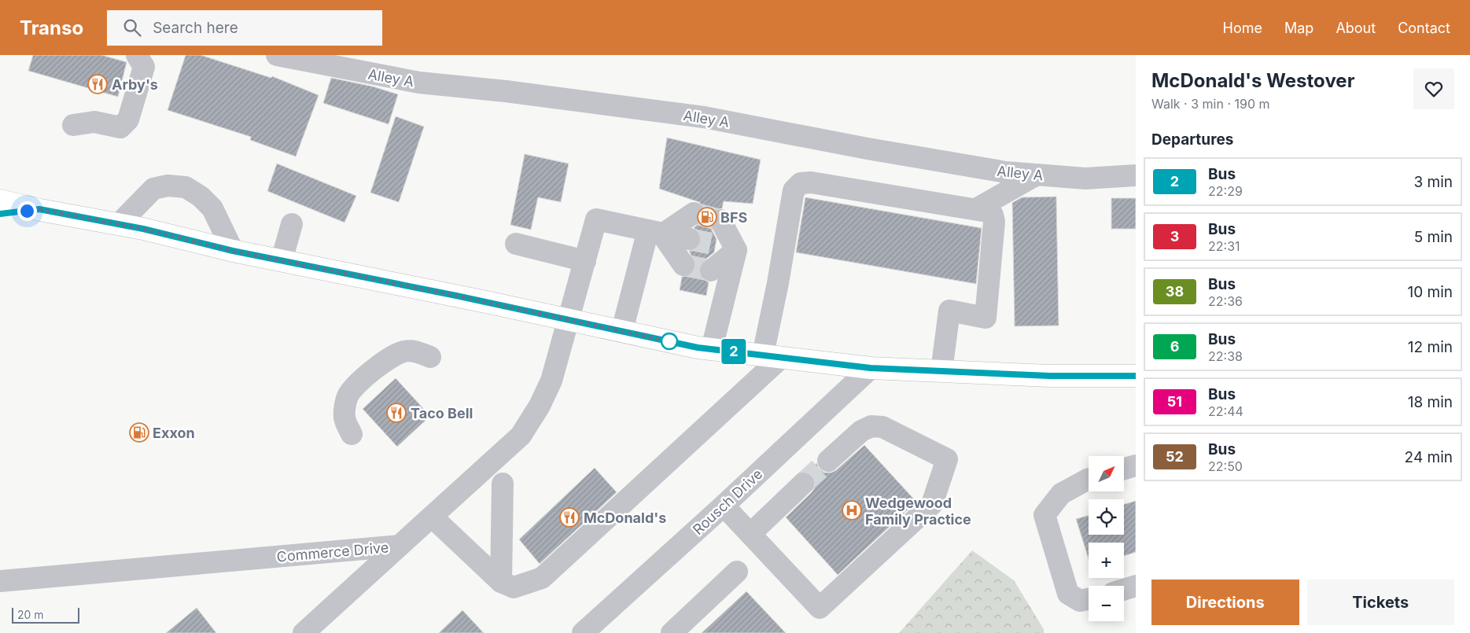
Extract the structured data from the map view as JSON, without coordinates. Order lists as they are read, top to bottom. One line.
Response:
{"streets":{"street":["Alley A","Rousch Drive","Commerce Drive"]},"places":{"restaurant":["Arby's","Taco Bell","McDonald's"],"fuel station":["BFS","Exxon"],"hospital":["Wedgewood Family Practice"]},"lines":["bus line 2"],"scale_bar":"20 m","north":"top right","page":{"header":"Transo","search":"Search here","nav":["Home","Map","About","Contact"],"on_map":"2","heading":[["McDonald's Westover","Walk · 3 min · 190 m"],"Departures"],"list":[{"mark":"2","name":"Bus","note":"22:29","value":"3 min"},{"mark":"3","name":"Bus","note":"22:31","value":"5 min"},{"mark":"38","name":"Bus","note":"22:36","value":"10 min"},{"mark":"6","name":"Bus","note":"22:38","value":"12 min"},{"mark":"51","name":"Bus","note":"22:44","value":"18 min"},{"mark":"52","name":"Bus","note":"22:50","value":"24 min"}],"map_buttons":["+","−"],"buttons":["Directions","Tickets"],"scale":"20 m"}}
